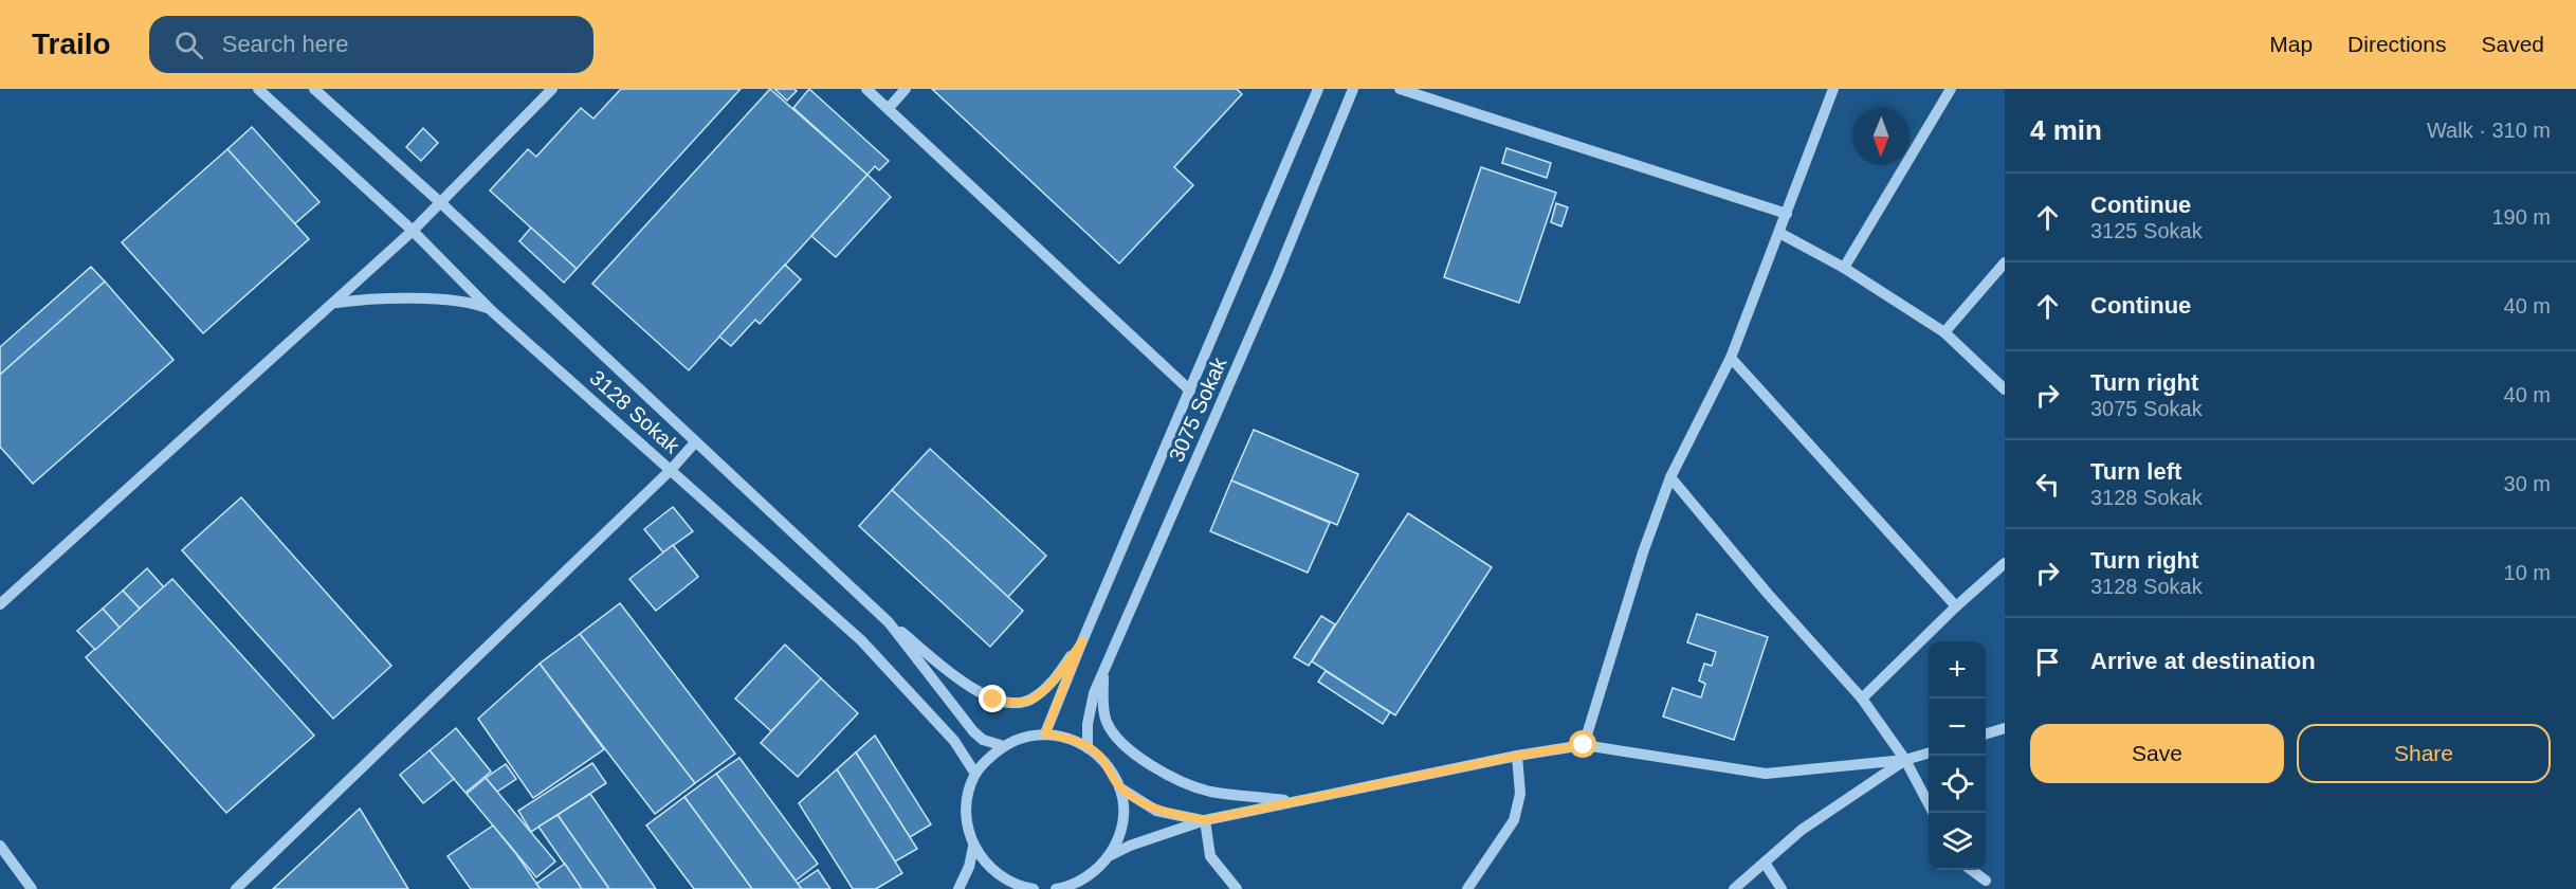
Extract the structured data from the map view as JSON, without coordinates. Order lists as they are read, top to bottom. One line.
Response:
{"streets":{"street":["3075 Sokak","3128 Sokak"]},"crossings":[["3075 Sokak","3128 Sokak"]],"north":"bottom","page":{"header":"Trailo","search":"Search here","nav":["Map","Directions","Saved"],"heading":["4 min","Walk · 310 m"],"list":[["Continue","3125 Sokak","190 m"],["Continue","40 m"],["Turn right","3075 Sokak","40 m"],["Turn left","3128 Sokak","30 m"],["Turn right","3128 Sokak","10 m"],"Arrive at destination"],"map_buttons":["+","−"],"buttons":["Save","Share"]}}
